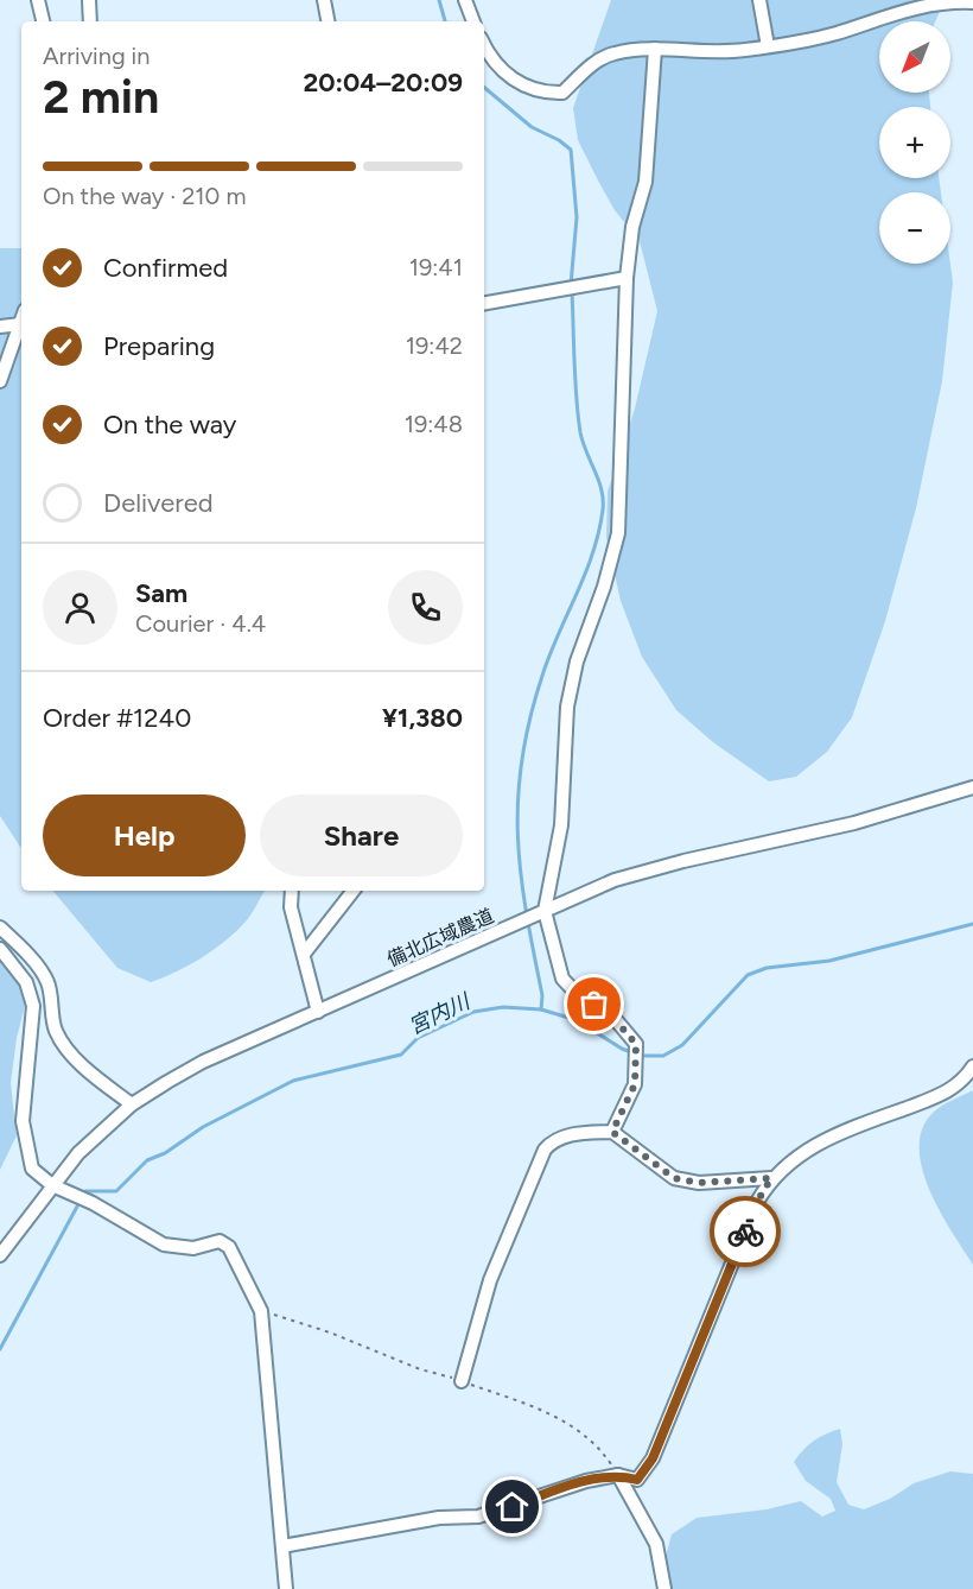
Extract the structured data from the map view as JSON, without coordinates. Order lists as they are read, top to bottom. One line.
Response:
{"streets":{"street":["備北広域農道"]},"water":["宮内川"],"north":"bottom left","page":{"map_buttons":["+","−"],"heading":["2 min","Arriving in","20:04–20:09"],"panel":["Sam","Courier · 4.4","Order #1240","¥1,380"],"bar":"On the way · 210 m","list":[["Confirmed","19:41"],["Preparing","19:42"],["On the way","19:48"],"Delivered"],"buttons":["Help","Share"]}}
